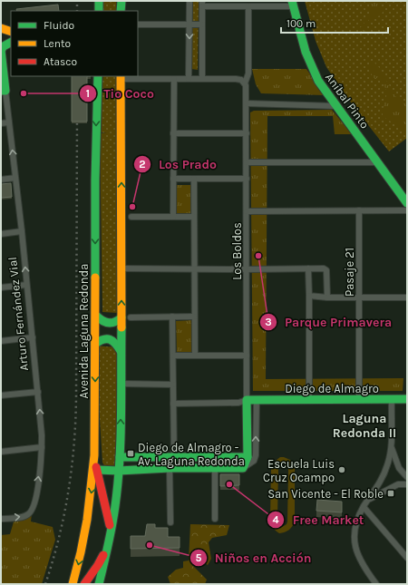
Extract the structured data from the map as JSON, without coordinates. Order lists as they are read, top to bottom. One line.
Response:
{"streets":{"main road":["Aníbal Pinto","Arturo Fernández Vial","Avenida Laguna Redonda","Diego de Almagro"],"street":["Los Boldos","Pasaje 21"]},"crossings":[["Los Boldos","Diego de Almagro"],["Pasaje 21","Diego de Almagro"]],"one_way":["Arturo Fernández Vial"],"districts":["Laguna Redonda II"],"places":{"other":["Tio Coco","Los Prado","Parque Primavera","Escuela Luis Cruz Ocampo","Free Market","Niños en Acción"],"transit":["Diego de Almagro - Av. Laguna Redonda","San Vicente - El Roble"]},"legend":["Fluido","Lento","Atasco"],"scale_bar":"100 m"}
